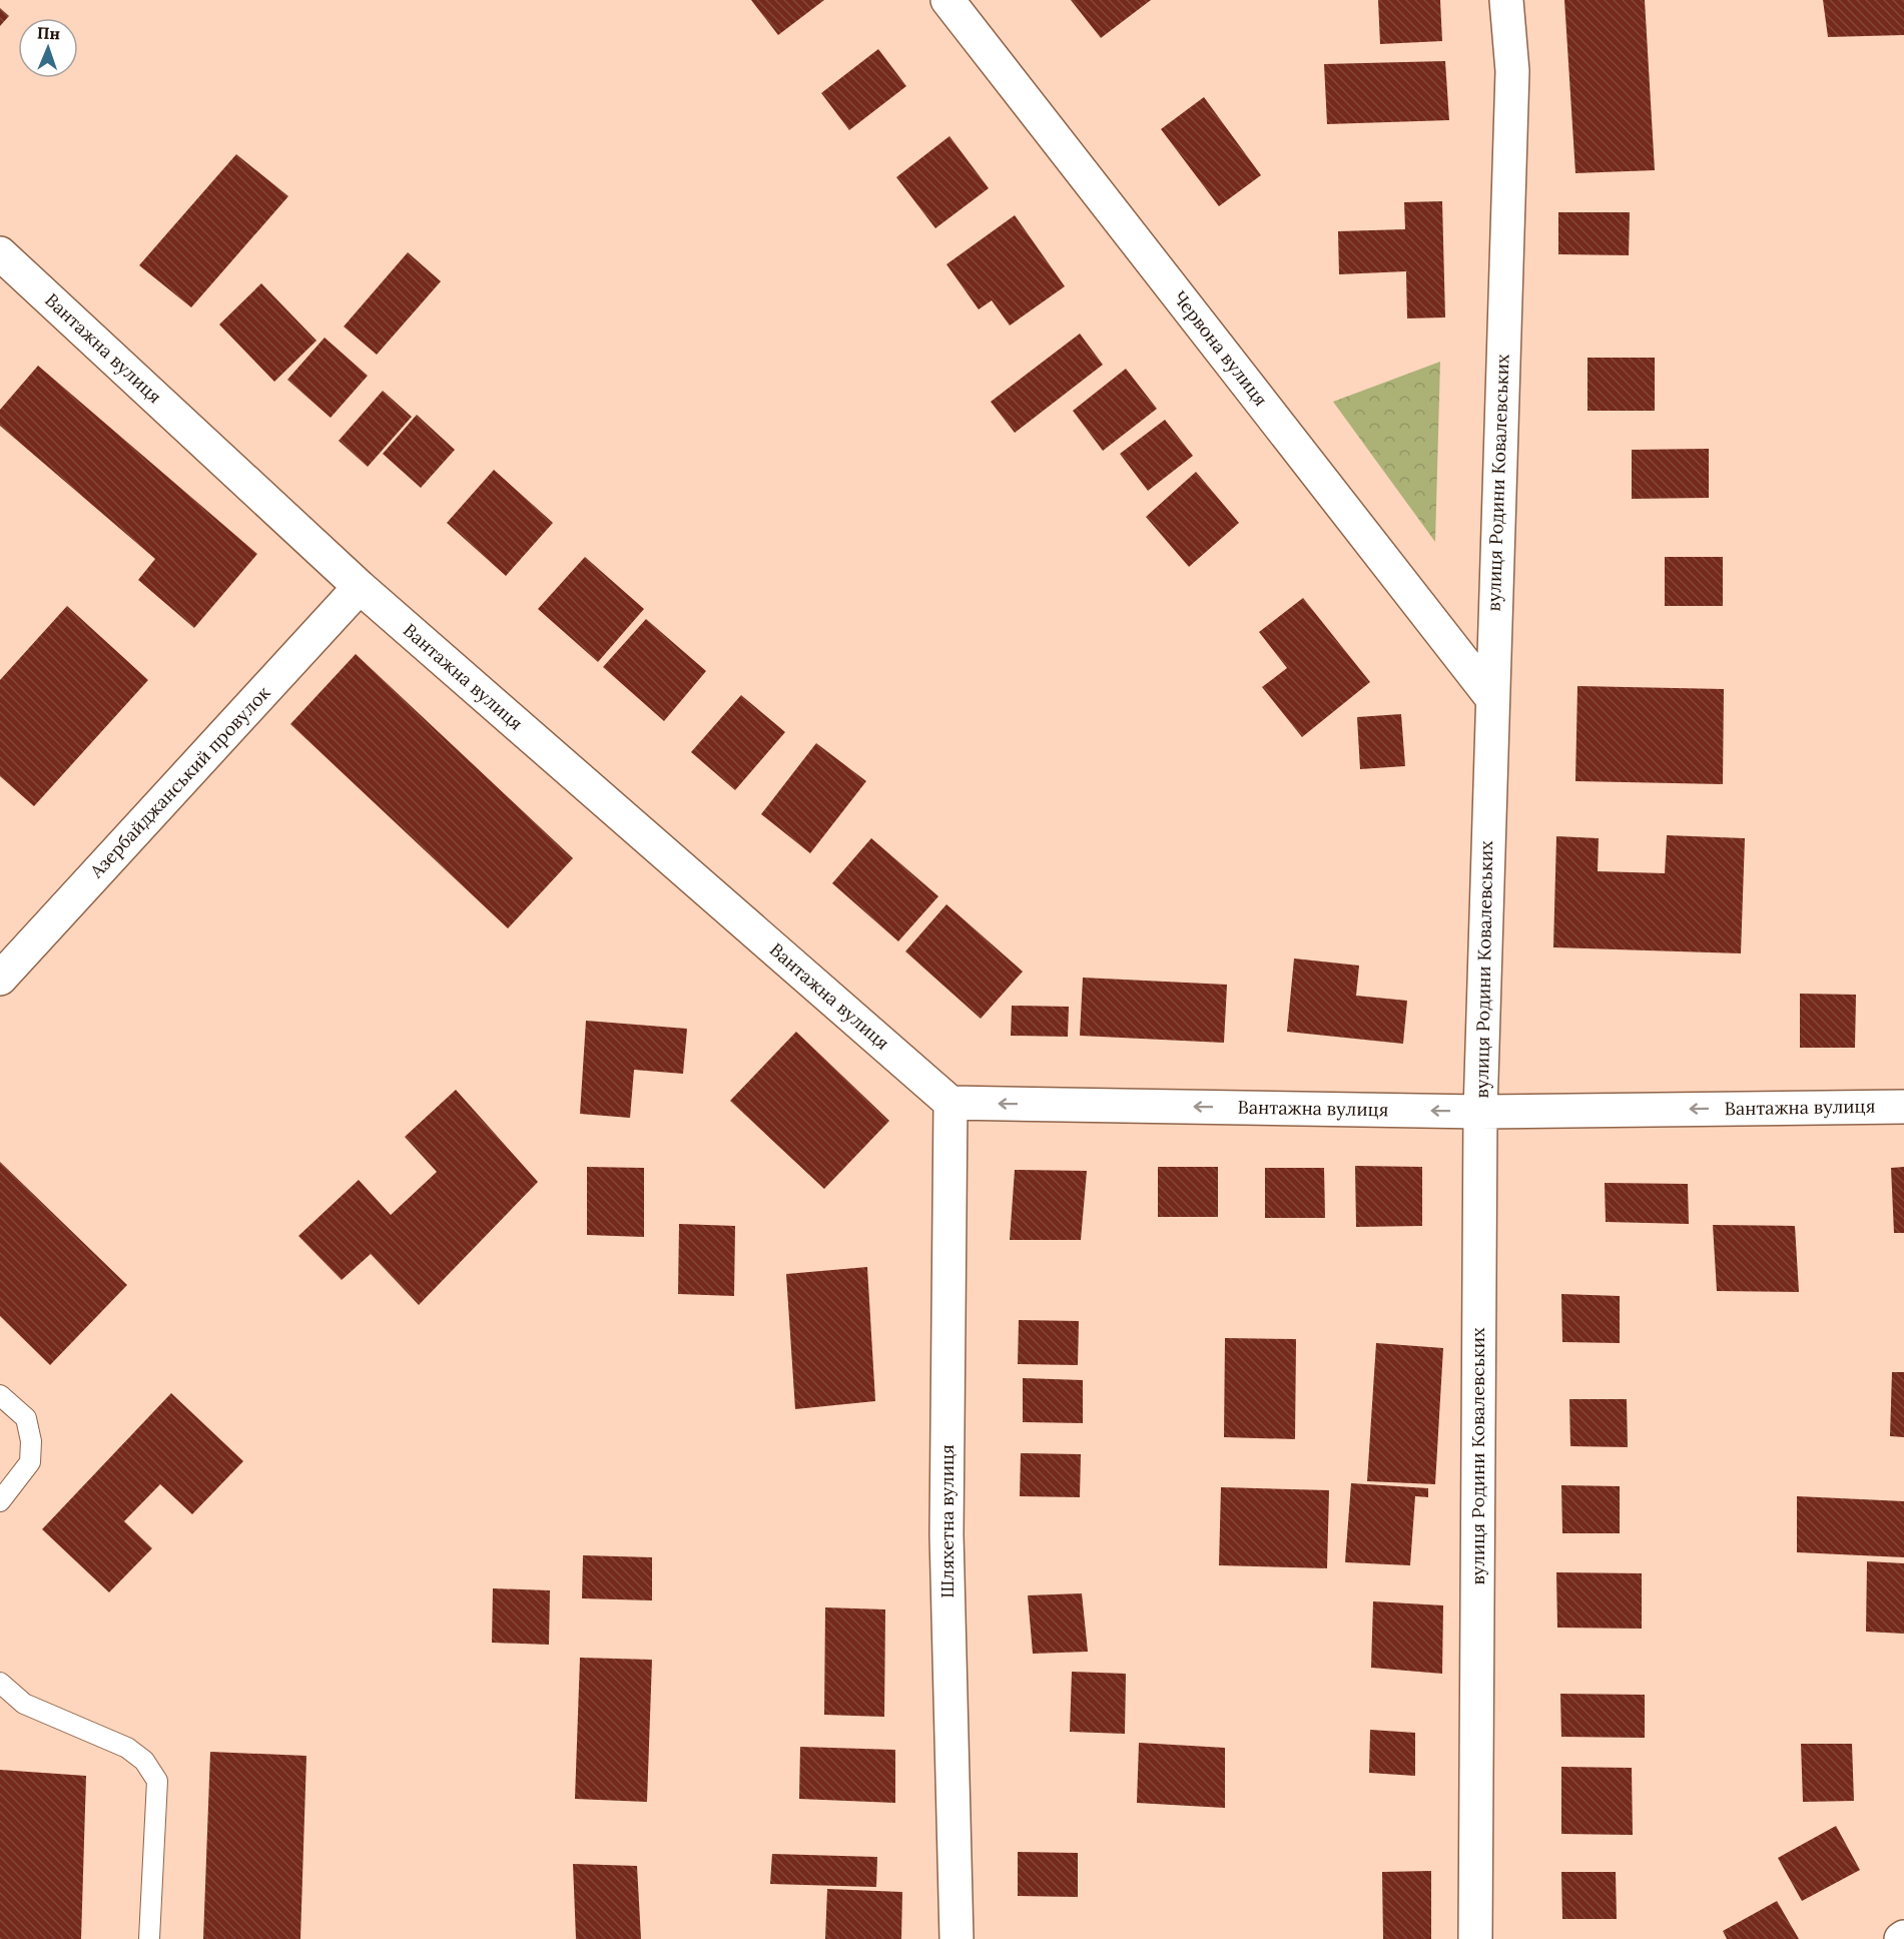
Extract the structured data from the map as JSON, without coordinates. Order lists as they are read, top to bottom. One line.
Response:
{"streets":{"street":["Вантажна вулиця","Червона вулиця","вулиця Родини Ковалевських","Азербайджанський провулок","Шляхетна вулиця"]},"crossings":[["Вантажна вулиця","вулиця Родини Ковалевських"],["Вантажна вулиця","Азербайджанський провулок"],["Вантажна вулиця","Шляхетна вулиця"],["Червона вулиця","вулиця Родини Ковалевських"]],"one_way":["Вантажна вулиця"],"north":"top"}
